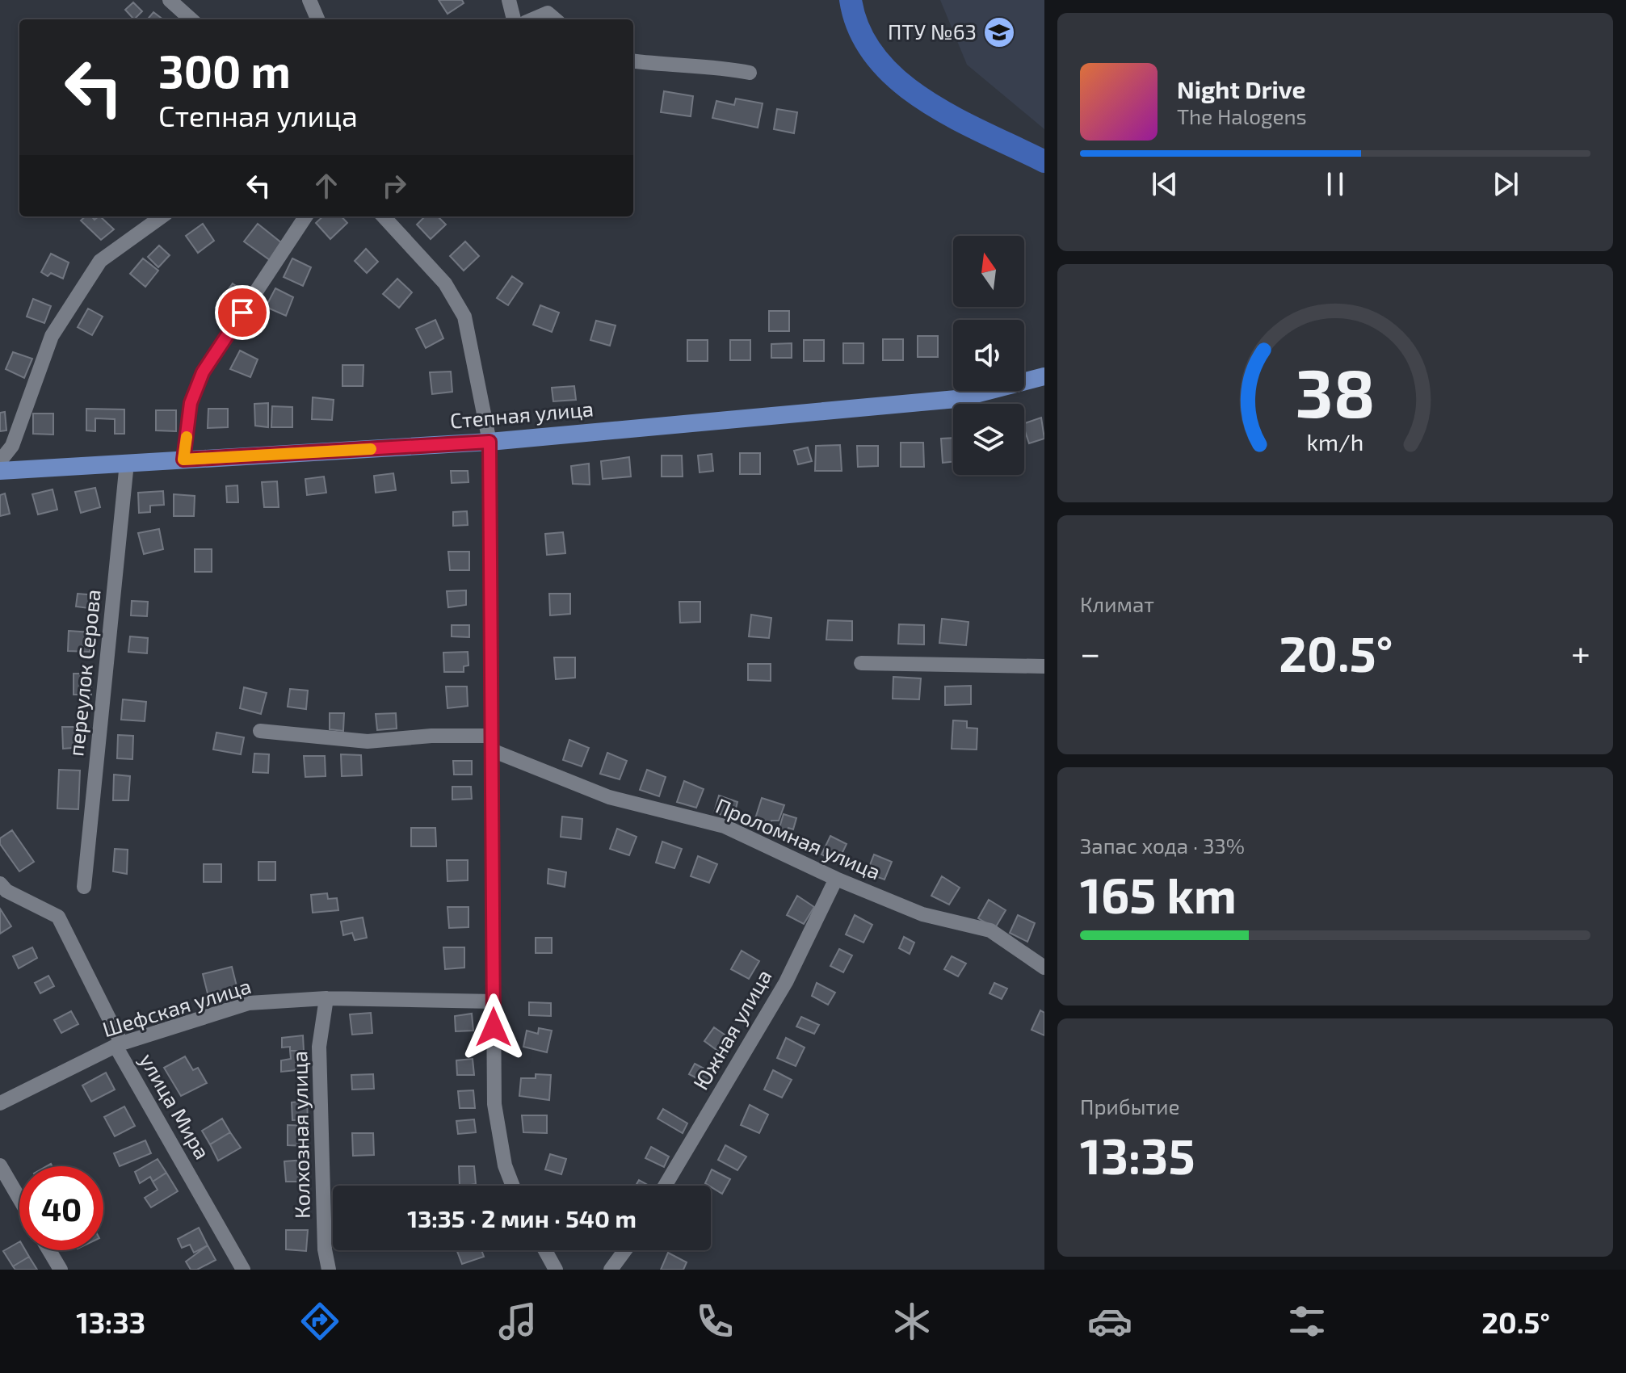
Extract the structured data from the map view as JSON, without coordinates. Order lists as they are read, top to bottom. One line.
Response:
{"streets":{"main road":["Степная улица"],"street":["переулок Серова","Проломная улица","Шефская улица","Южная улица","улица Мира","Колхозная улица"]},"crossings":[["Степная улица","переулок Серова"],["Проломная улица","Южная улица"],["Шефская улица","улица Мира"],["Шефская улица","Колхозная улица"]],"places":{"school or university":["ПТУ №63"]},"north":"top","page":{"turn":["300 m","Степная улица"],"song":["Night Drive","The Halogens"],"tile":["Климат",["Запас хода · 33%","165 km"],["Прибытие","13:35"]],"heat":["−","20.5°","+"],"limit":"40","trip":"13:35 · 2 мин · 540 m","tabs":["13:33","20.5°"],"gauge":["38","km/h"]}}
